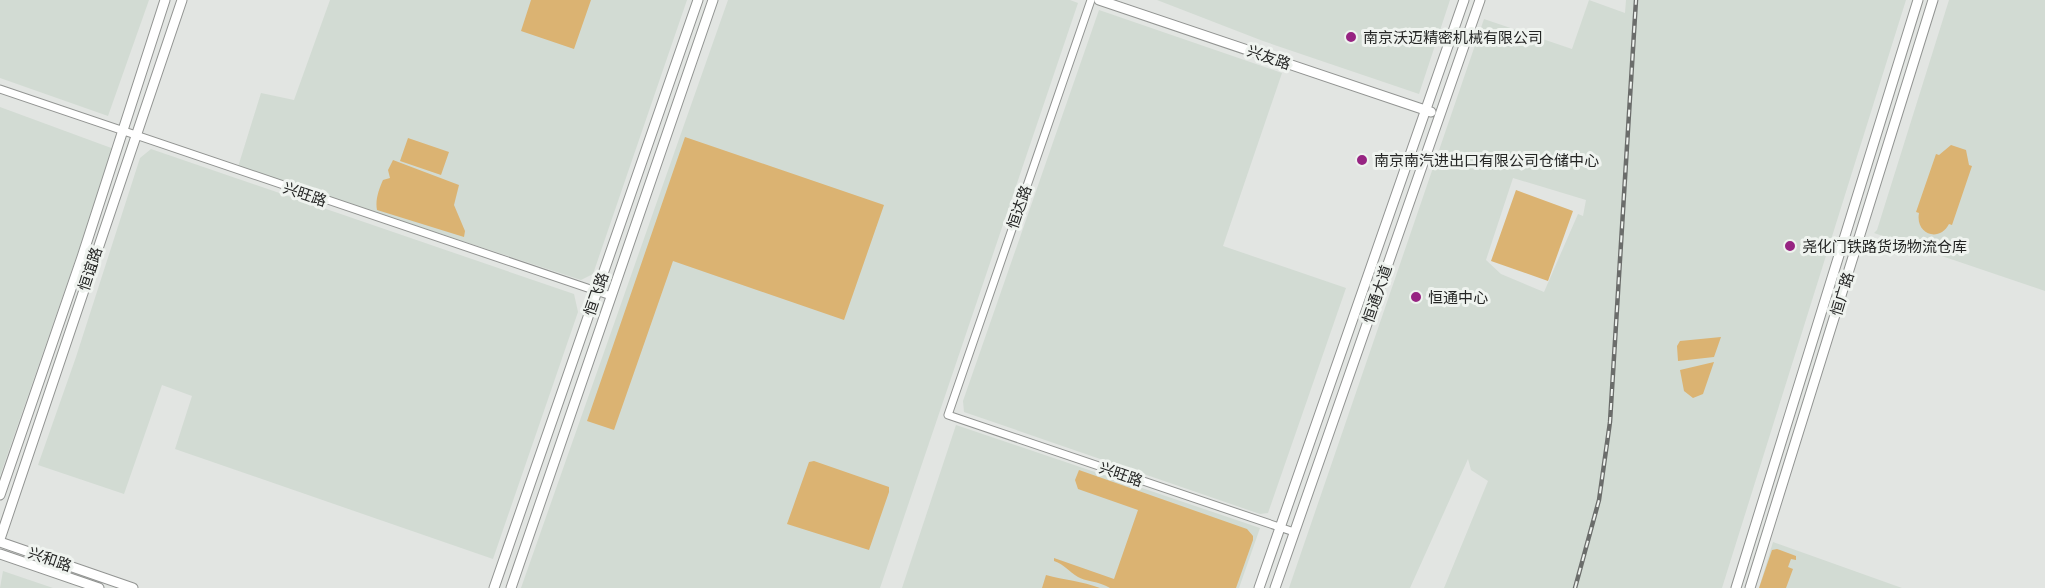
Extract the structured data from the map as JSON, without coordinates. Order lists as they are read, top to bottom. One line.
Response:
{"streets":{"main road":["兴友路","恒谊路","恒飞路","恒通大道","恒广路","兴和路"],"street":["兴旺路","恒达路"]},"crossings":[["兴友路","恒通大道"],["兴旺路","恒达路"],["兴旺路","恒谊路"],["兴旺路","恒飞路"],["兴旺路","恒通大道"],["恒谊路","兴和路"]],"places":["南京沃迈精密机械有限公司","南京南汽进出口有限公司仓储中心","尧化门铁路货场物流仓库","恒通中心"]}
